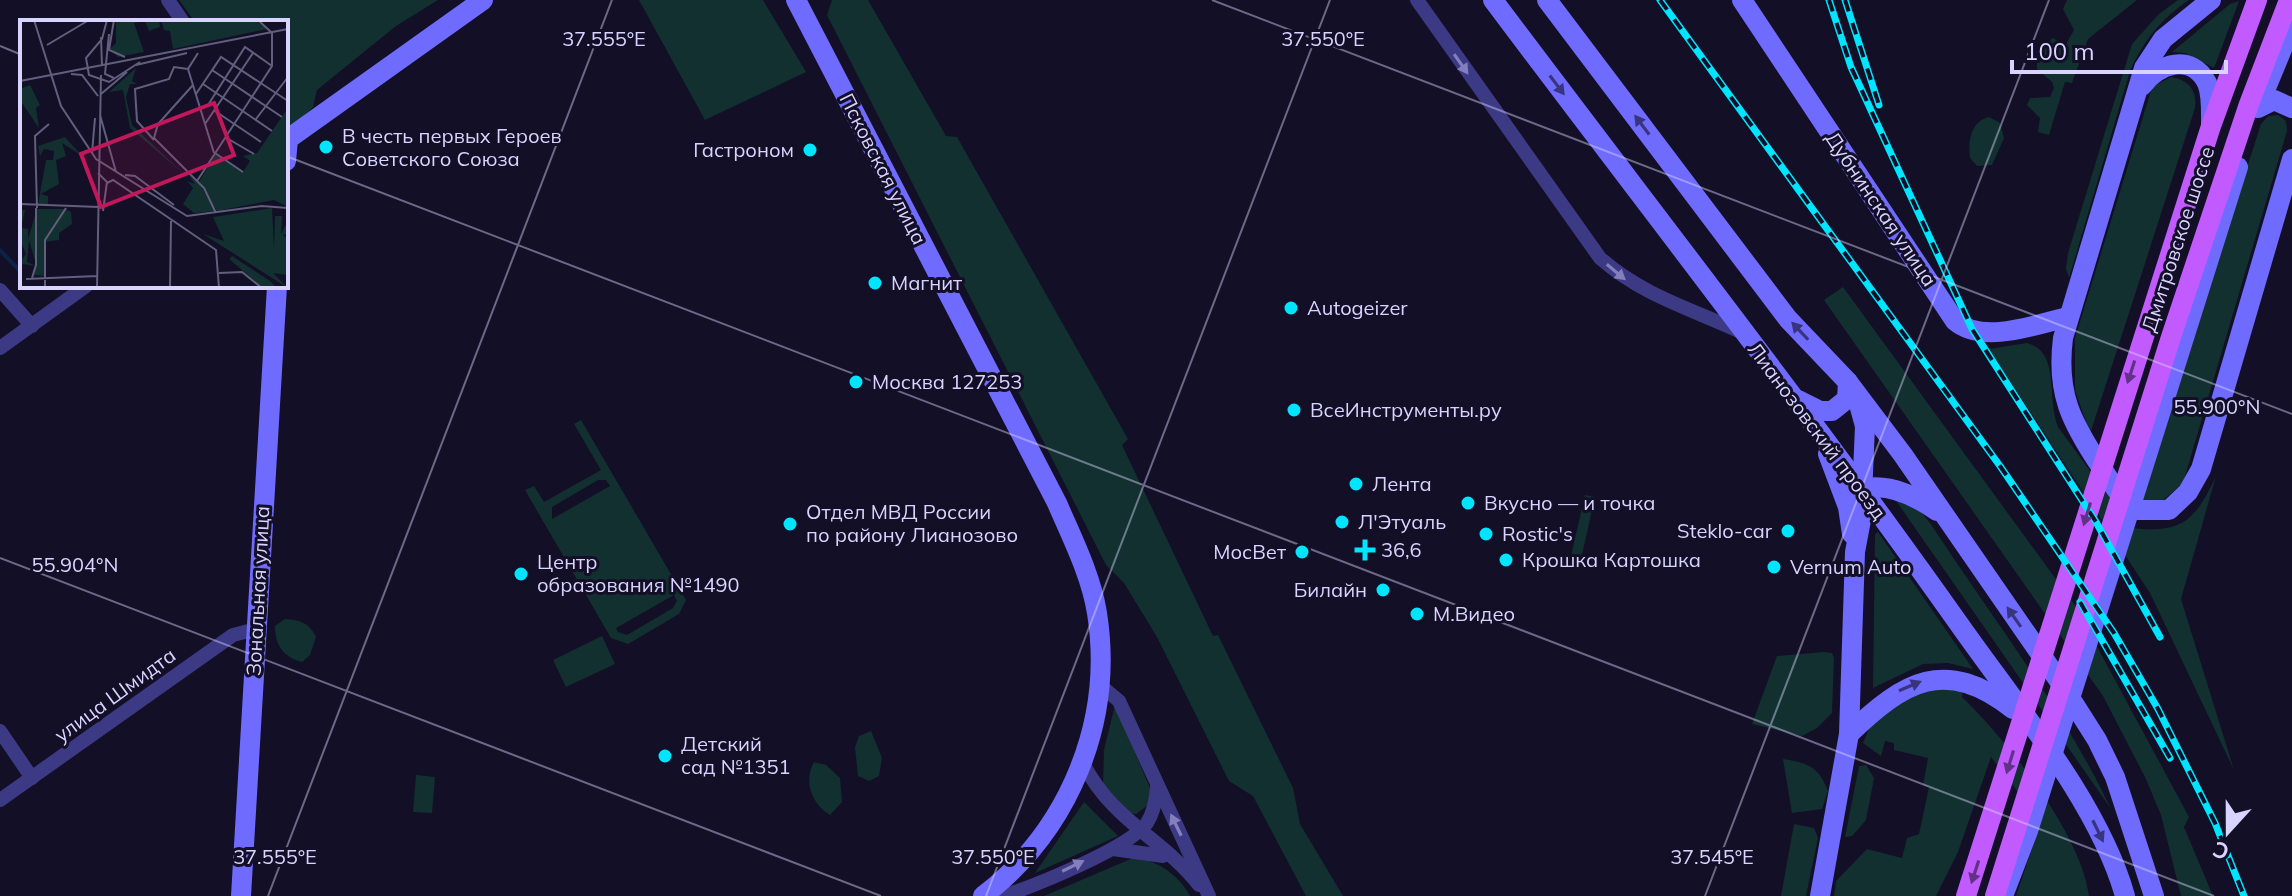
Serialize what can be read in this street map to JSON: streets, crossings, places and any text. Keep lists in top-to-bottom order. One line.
{"streets":{"main road":["Дмитровское шоссе"],"street":["Псковская улица","Дубнинская улица","Лианозовский проезд","Зональная улица","улица Шмидта"]},"crossings":[["Дубнинская улица","Дмитровское шоссе"],["Зональная улица","улица Шмидта"]],"places":{"other":["В честь первых Героев Советского Союза","Гастроном","Магнит","Autogeizer","Москва 127253","ВсеИнструменты.ру","Лента","Вкусно — и точка","Л'Этуаль","Отдел МВД России по району Лианозово","Steklo-car","Rostic's","МосВет","Крошка Картошка","Vernum Аuto","Центр образования №1490","Билайн","М.Видео","Детский сад №1351"],"health":["36,6"]},"scale_bar":"100 m","north":"bottom","coordinates":["37.555°E","37.550°E","55.900°N","55.904°N","37.545°E"]}
